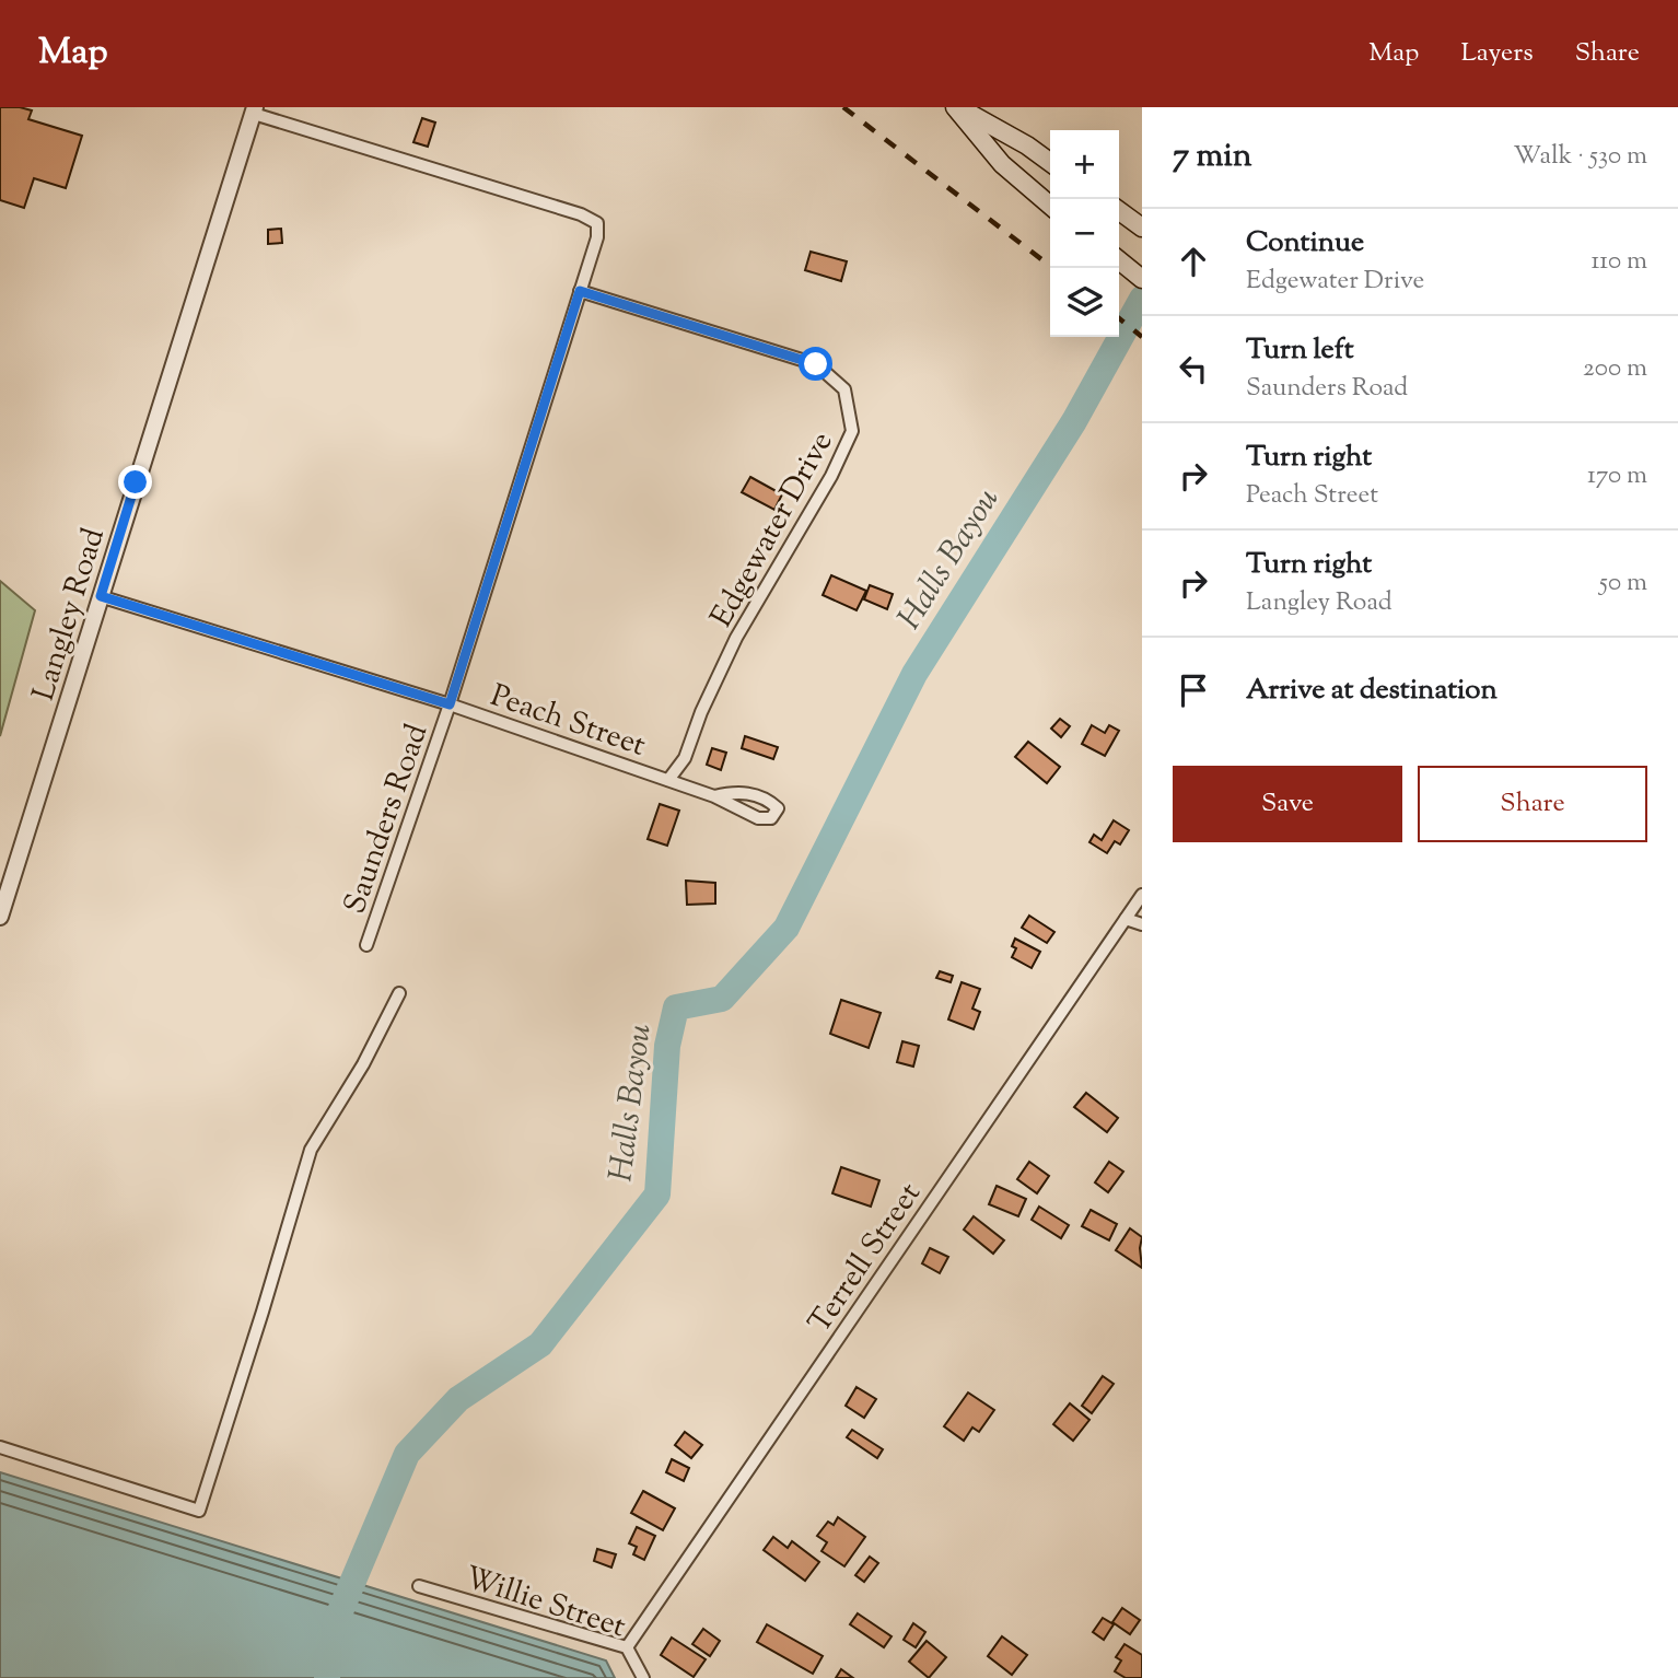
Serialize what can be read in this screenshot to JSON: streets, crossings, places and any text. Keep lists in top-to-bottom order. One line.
{"streets":{"street":["Edgewater Drive","Langley Road","Peach Street","Saunders Road","Terrell Street","Willie Street"]},"crossings":[["Edgewater Drive","Peach Street"],["Edgewater Drive","Saunders Road"],["Langley Road","Peach Street"],["Langley Road","Saunders Road"],["Peach Street","Saunders Road"],["Terrell Street","Willie Street"]],"water":["Halls Bayou"],"page":{"header":"Map","nav":["Map","Layers","Share"],"heading":["7 min","Walk · 530 m"],"map_buttons":["+","−"],"list":[["Continue","Edgewater Drive","110 m"],["Turn left","Saunders Road","200 m"],["Turn right","Peach Street","170 m"],["Turn right","Langley Road","50 m"],"Arrive at destination"],"buttons":["Save","Share"]}}
